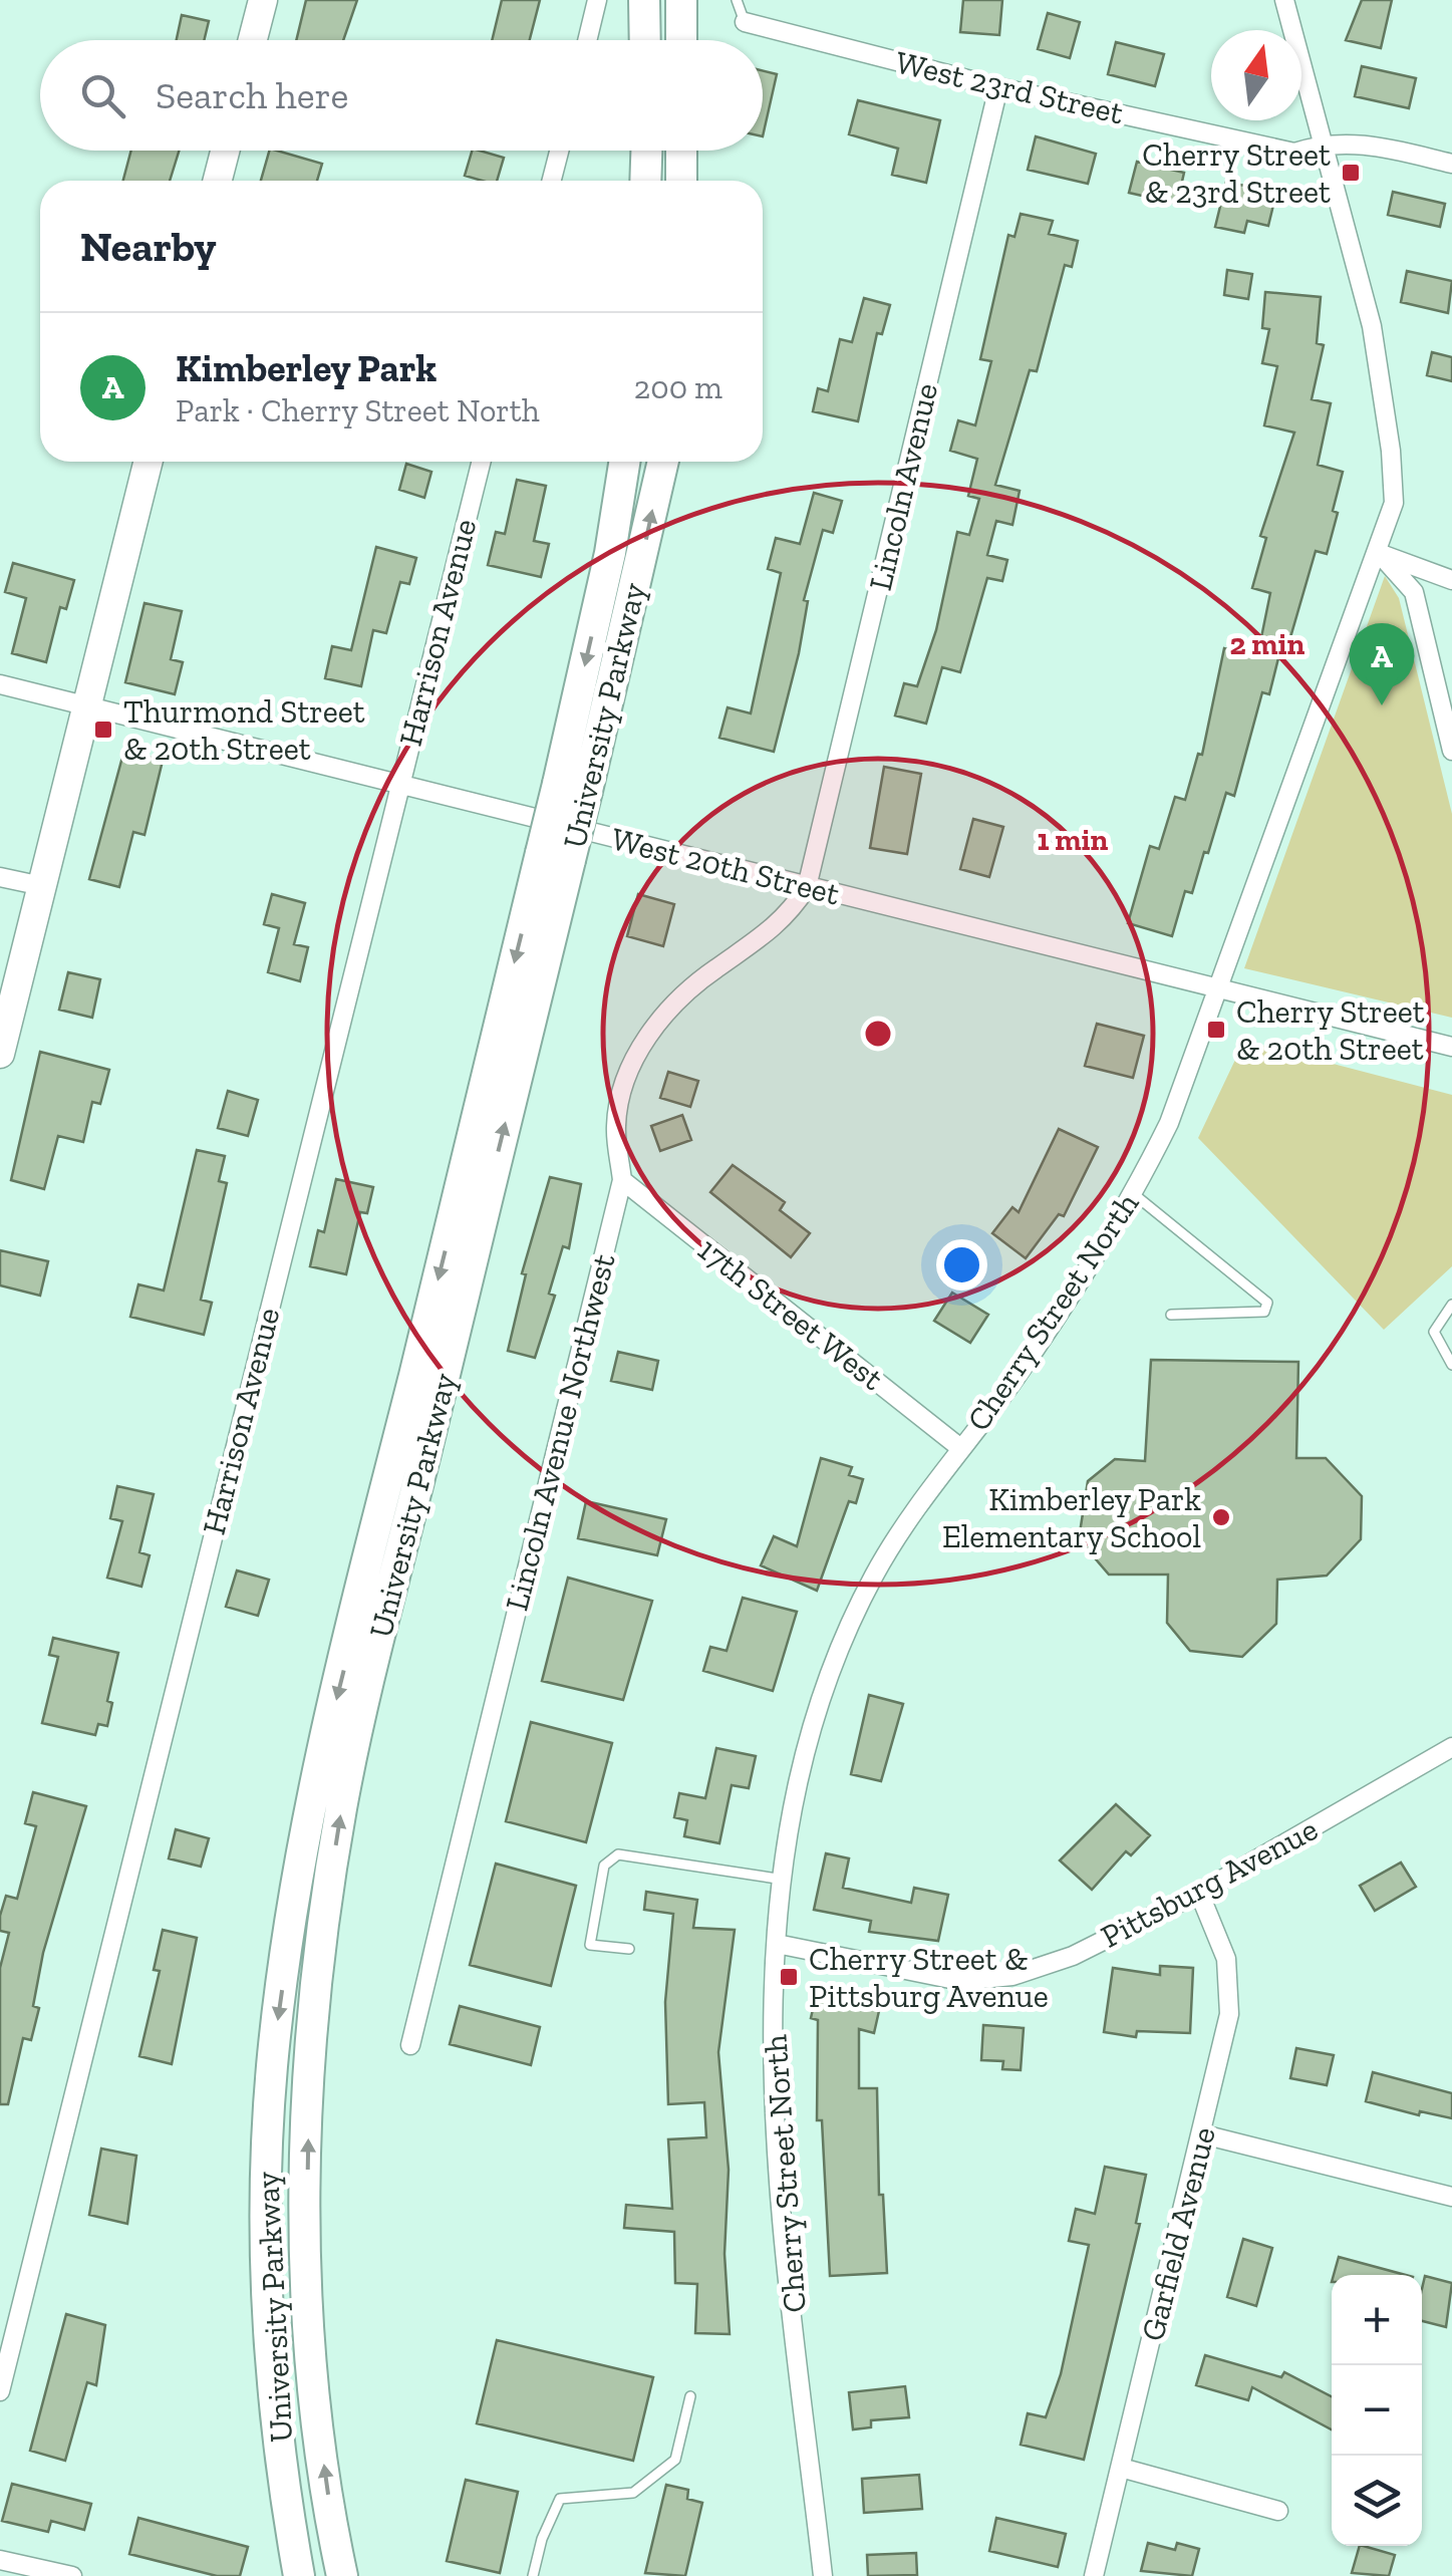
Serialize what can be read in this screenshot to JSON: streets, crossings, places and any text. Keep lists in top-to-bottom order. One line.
{"streets":{"main road":["University Parkway"],"street":["West 23rd Street","Lincoln Avenue","Harrison Avenue","West 20th Street","Cherry Street North","17th Street West","Lincoln Avenue Northwest","Pittsburg Avenue","Garfield Avenue"]},"crossings":[["West 23rd Street","Lincoln Avenue"],["West 23rd Street","Cherry Street North"],["Lincoln Avenue","West 20th Street"],["Lincoln Avenue","Lincoln Avenue Northwest"],["Harrison Avenue","West 20th Street"],["West 20th Street","Cherry Street North"],["West 20th Street","Lincoln Avenue Northwest"],["Cherry Street North","17th Street West"],["Cherry Street North","Pittsburg Avenue"],["17th Street West","Lincoln Avenue Northwest"],["Pittsburg Avenue","Garfield Avenue"]],"places":{"transit":["Cherry Street & 23rd Street","Thurmond Street & 20th Street","Cherry Street & 20th Street","Cherry Street & Pittsburg Avenue"],"other":["Kimberley Park Elementary School"]},"north":"top","page":{"search":"Search here","heading":"Nearby","list":[{"mark":"A","name":"Kimberley Park","note":"Park · Cherry Street North","value":"200 m"}],"pins":"A","map_buttons":["+","−"]},"rings":["2 min","1 min"]}
